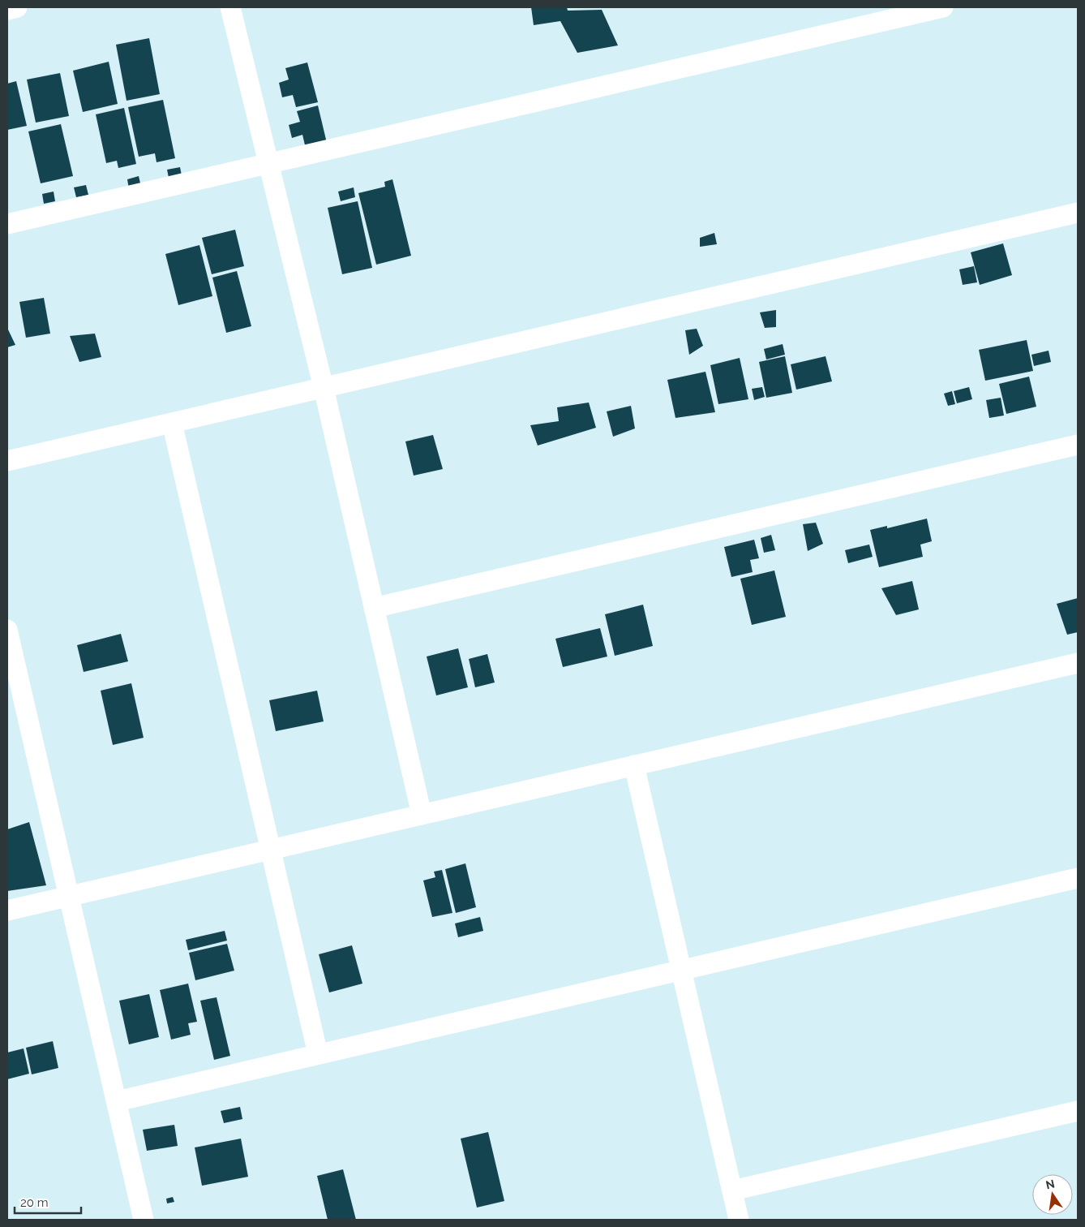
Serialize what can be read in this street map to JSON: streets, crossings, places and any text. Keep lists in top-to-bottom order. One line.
{"scale_bar":"20 m","north":"top"}
